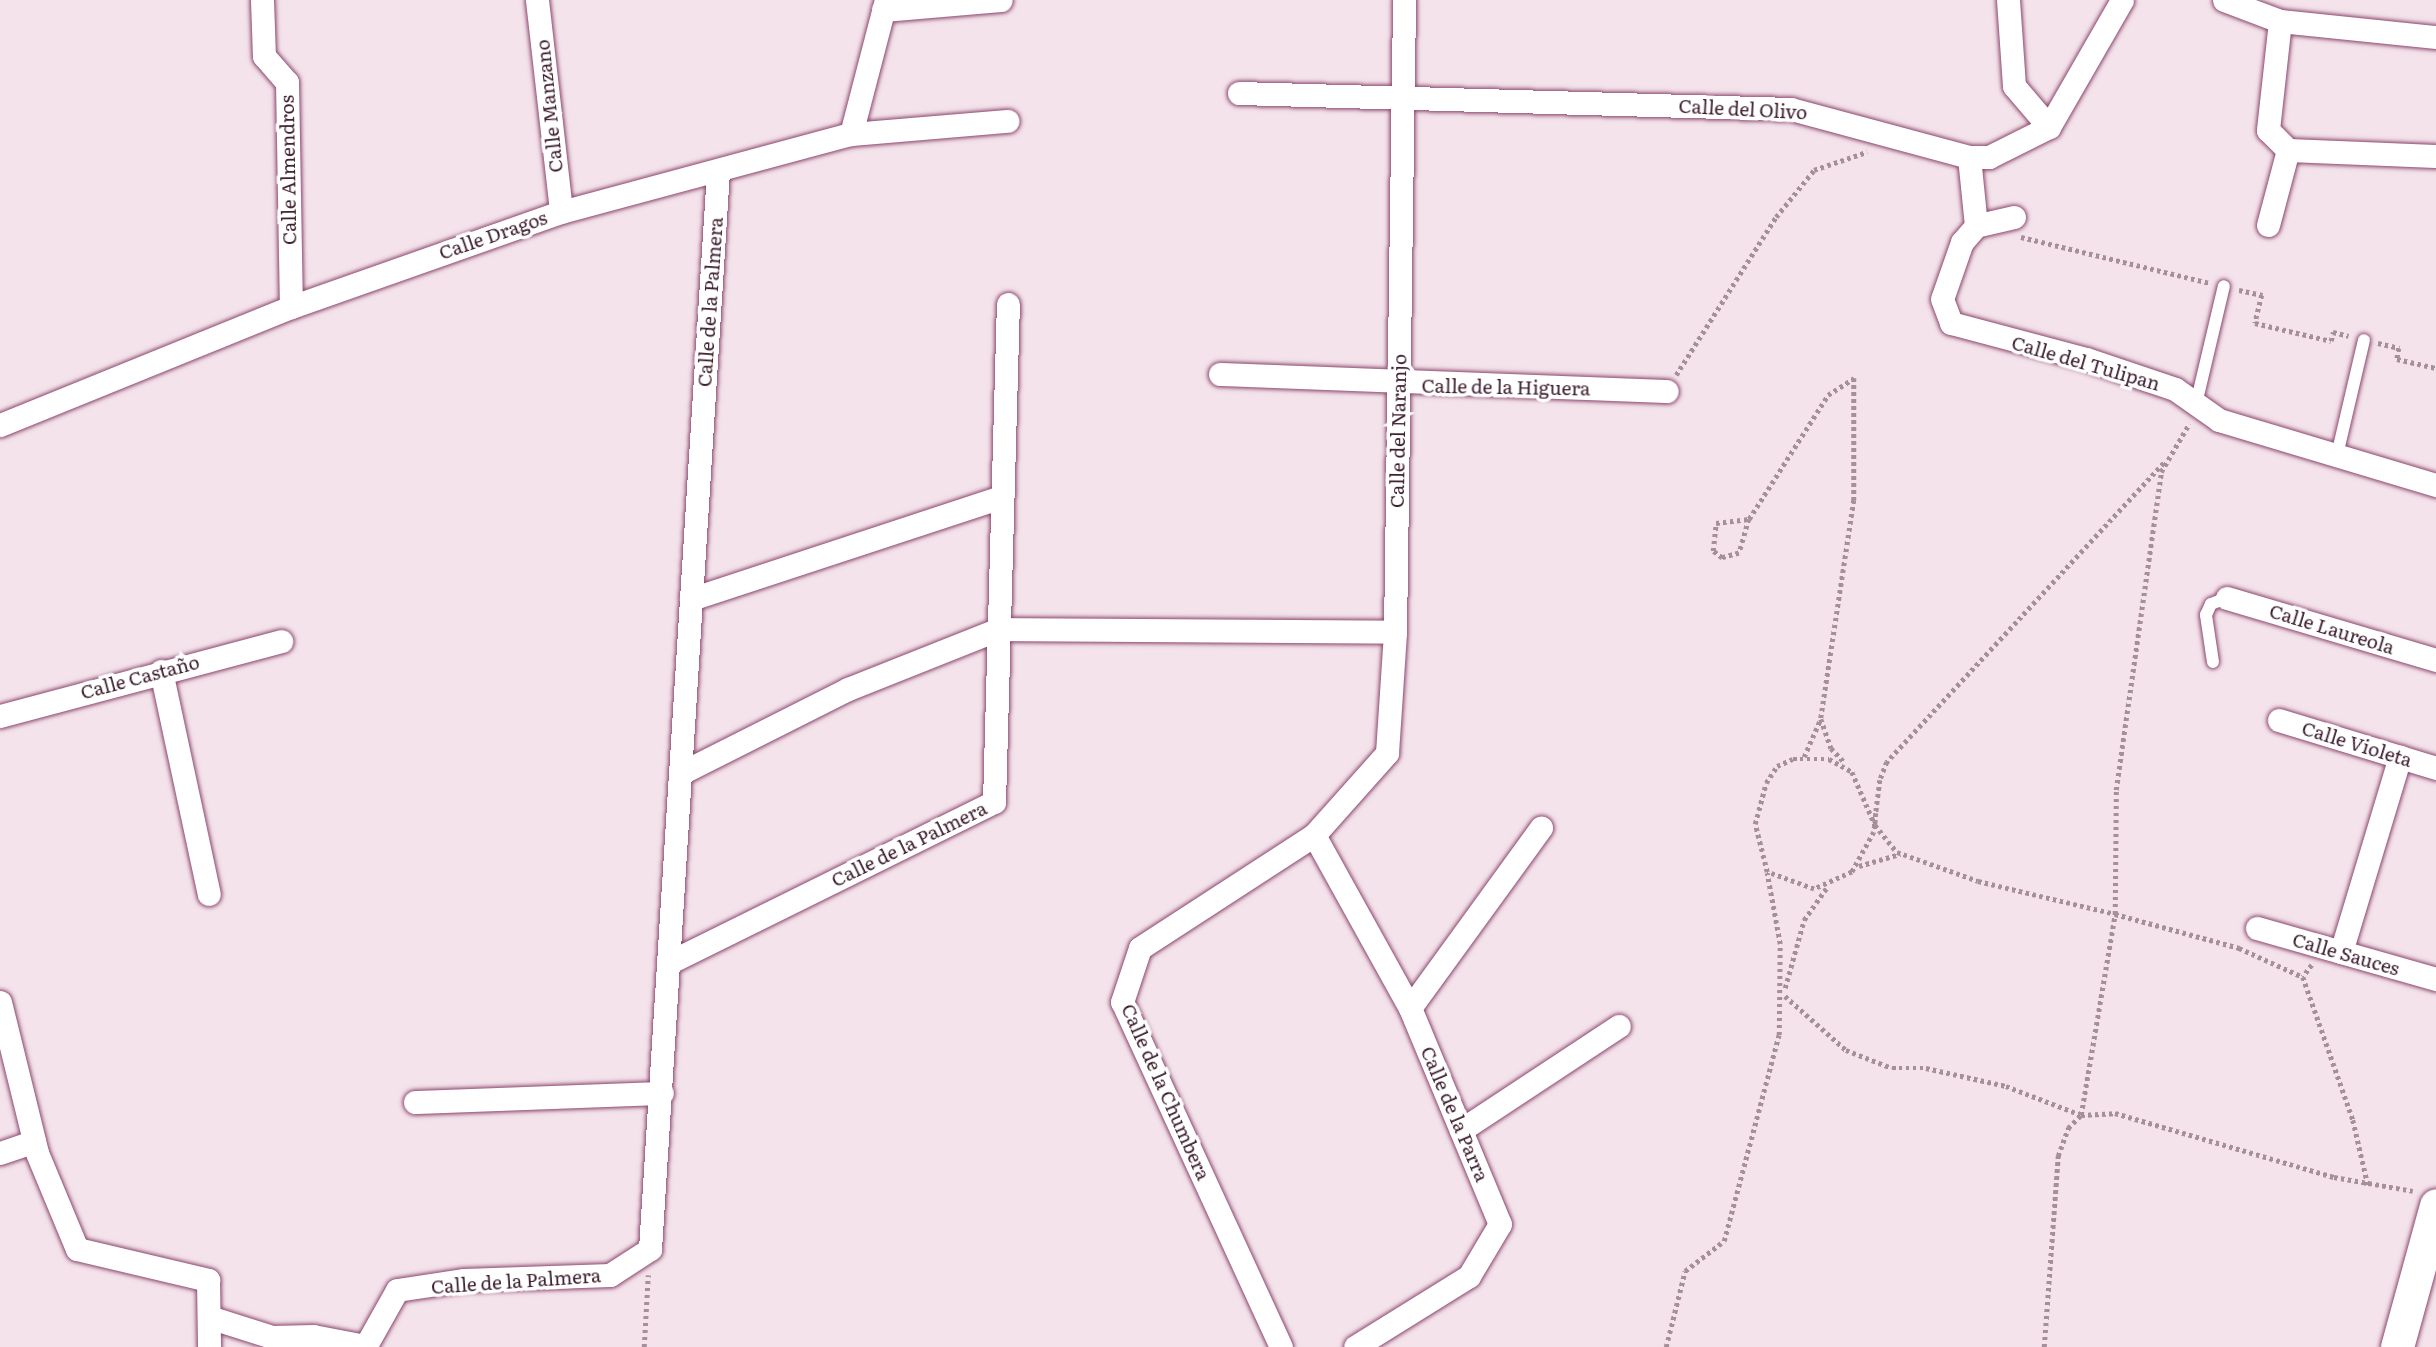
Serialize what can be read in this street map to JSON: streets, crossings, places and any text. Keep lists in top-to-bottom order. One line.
{"streets":{"street":["Calle Manzano","Calle del Olivo","Calle Almendros","Calle Dragos","Calle de la Palmera","Calle del Tulipan","Calle de la Higuera","Calle del Naranjo","Calle Laureola","Calle Castaño","Calle Violeta","Calle Sauces","Calle de la Chumbera","Calle de la Parra"]},"crossings":[["Calle Manzano","Calle Dragos"],["Calle del Olivo","Calle del Naranjo"],["Calle Almendros","Calle Dragos"],["Calle Dragos","Calle de la Palmera"],["Calle de la Higuera","Calle del Naranjo"],["Calle del Naranjo","Calle de la Chumbera"],["Calle del Naranjo","Calle de la Parra"],["Calle de la Chumbera","Calle de la Parra"]]}
